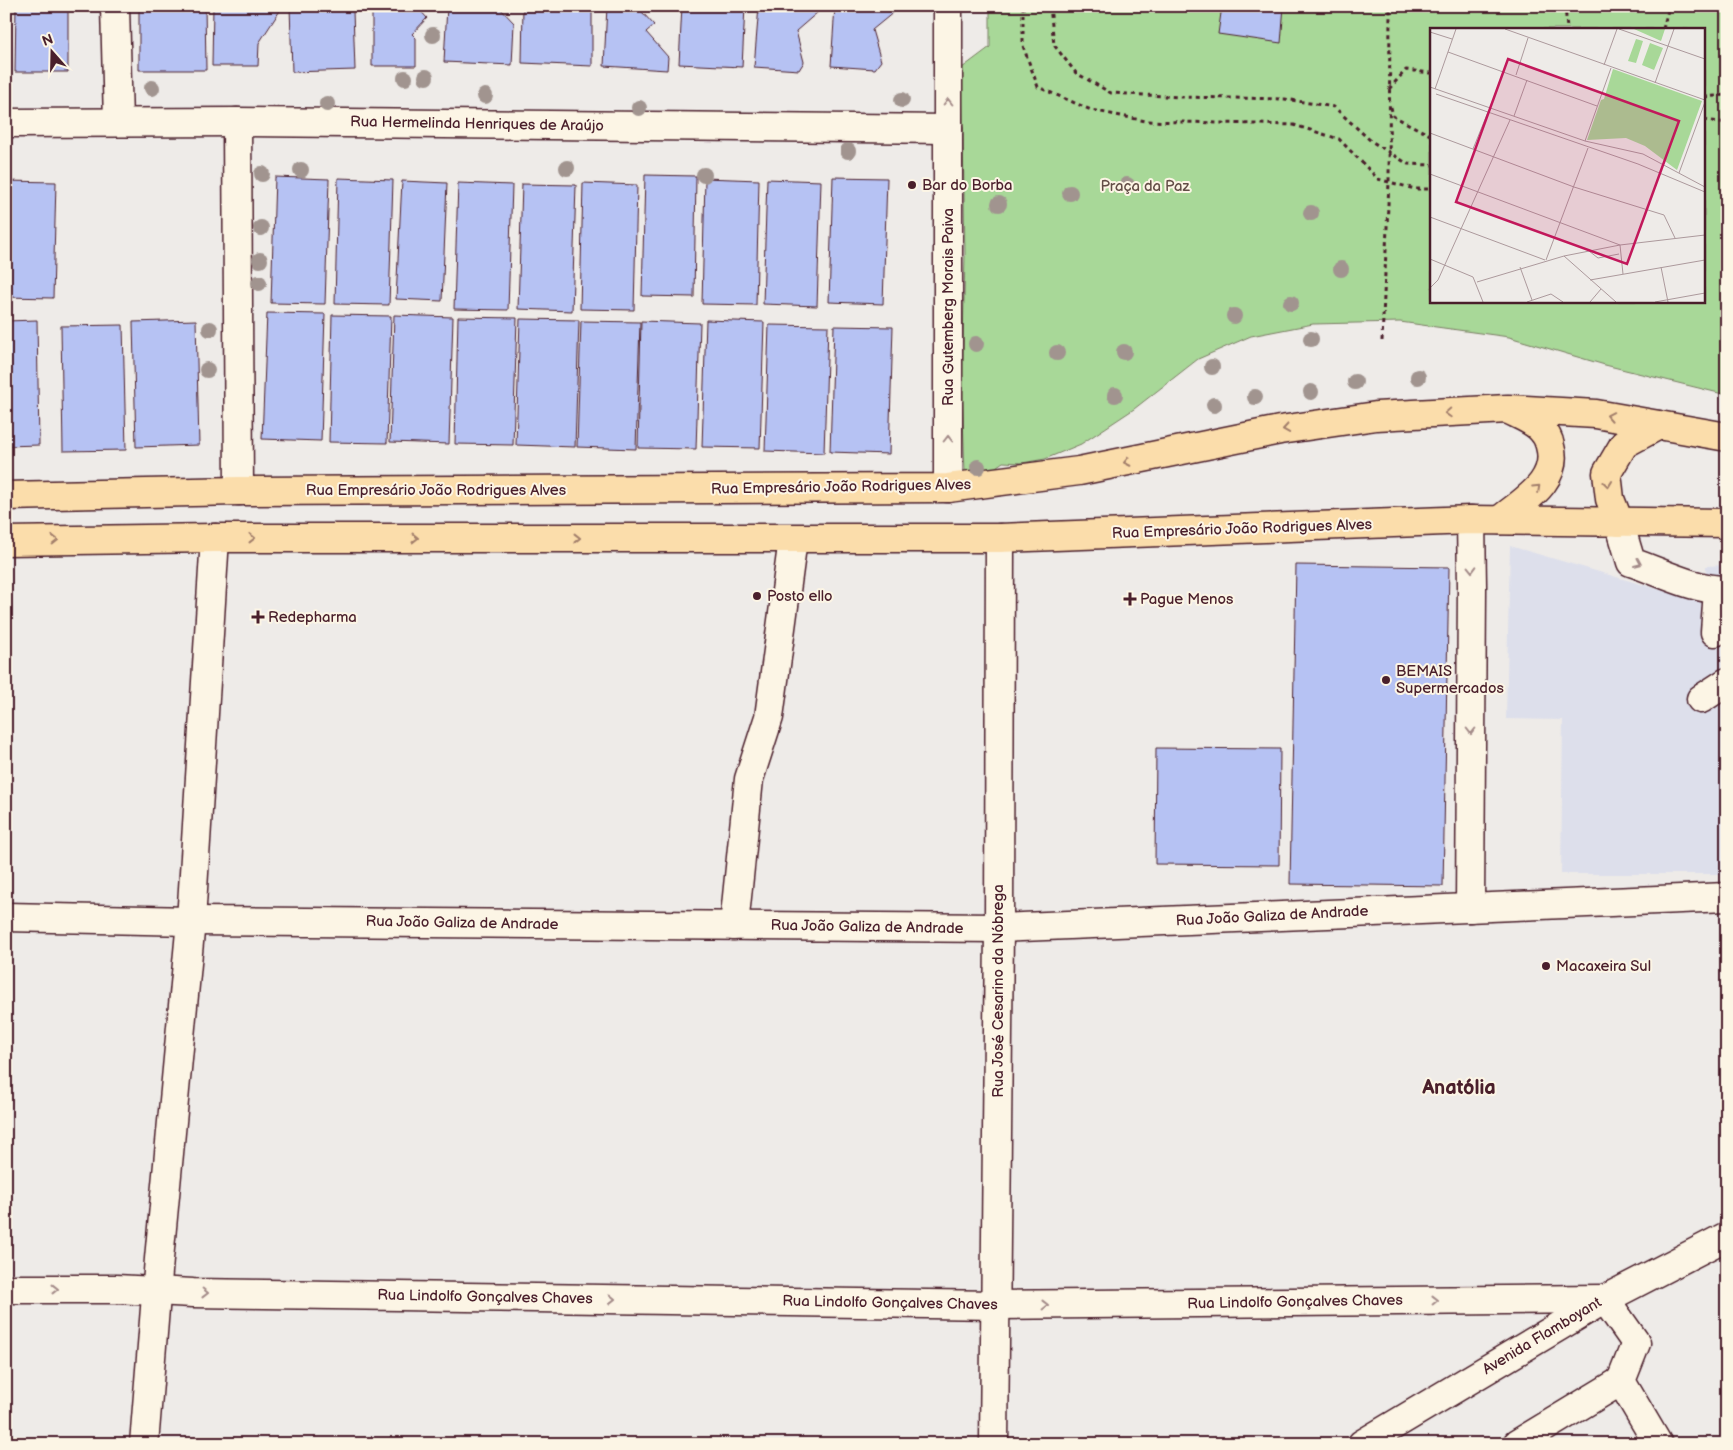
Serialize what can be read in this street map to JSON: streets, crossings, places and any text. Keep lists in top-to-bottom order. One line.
{"streets":{"main road":["Rua Empresário João Rodrigues Alves"],"street":["Rua Hermelinda Henriques de Araújo","Rua Gutemberg Morais Paiva","Rua João Galiza de Andrade","Rua José Cesarino da Nóbrega","Rua Lindolfo Gonçalves Chaves","Avenida Flamboyant"]},"crossings":[["Rua Hermelinda Henriques de Araújo","Rua Gutemberg Morais Paiva"],["Rua Gutemberg Morais Paiva","Rua Empresário João Rodrigues Alves"],["Rua Empresário João Rodrigues Alves","Rua José Cesarino da Nóbrega"],["Rua João Galiza de Andrade","Rua José Cesarino da Nóbrega"],["Rua José Cesarino da Nóbrega","Rua Lindolfo Gonçalves Chaves"],["Rua Lindolfo Gonçalves Chaves","Avenida Flamboyant"]],"one_way":["Rua Gutemberg Morais Paiva","Rua Lindolfo Gonçalves Chaves"],"districts":["Anatólia"],"parks":["Praça da Paz"],"places":{"other":["Bar do Borba","Posto ello","BEMAIS Supermercados","Macaxeira Sul"],"health":["Pague Menos","Redepharma"]},"north":"top"}
